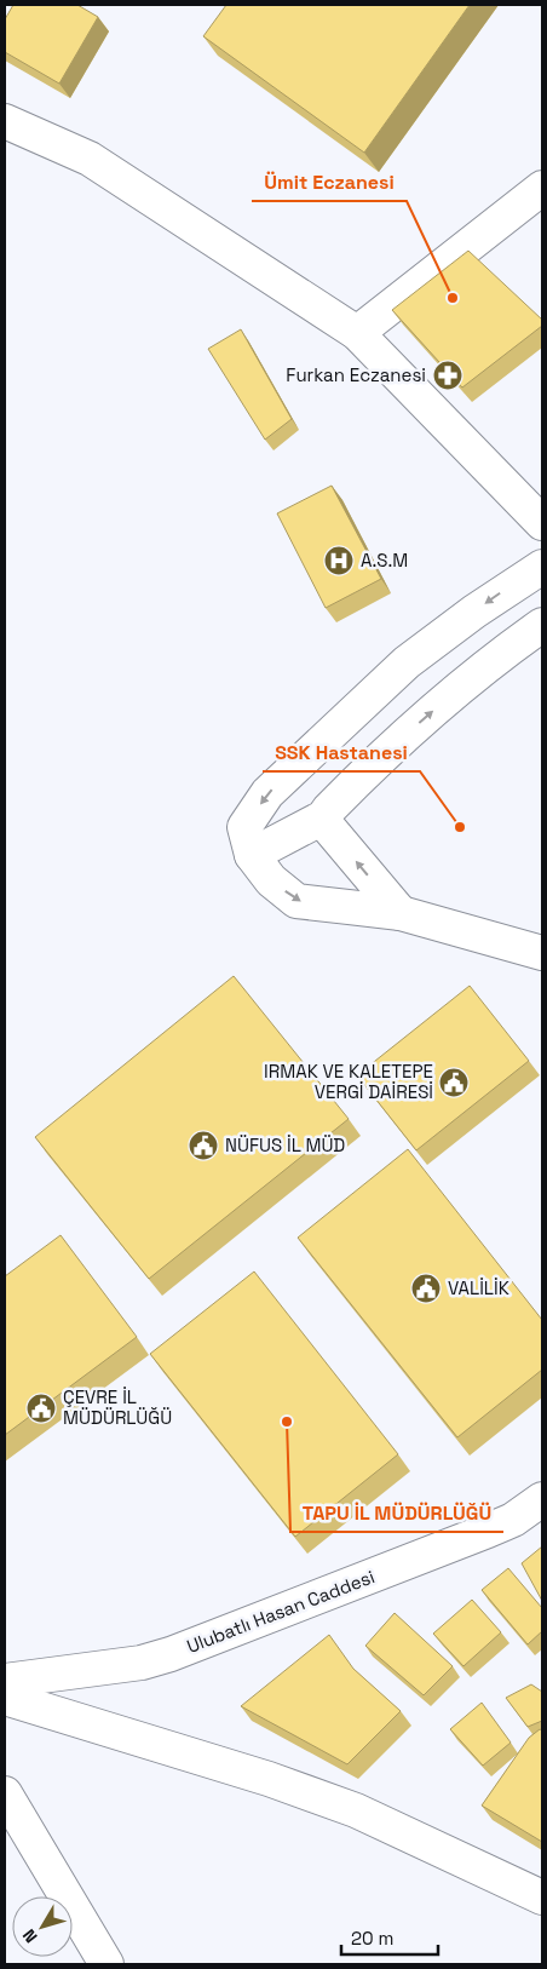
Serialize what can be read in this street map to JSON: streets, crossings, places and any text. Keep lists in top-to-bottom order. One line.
{"streets":{"street":["Ulubatlı Hasan Caddesi"]},"places":{"other":["Ümit Eczanesi","SSK Hastanesi","TAPU İL MÜDÜRLÜĞÜ"],"pharmacy":["Furkan Eczanesi"],"hospital":["A.S.M"],"public building":["IRMAK VE KALETEPE VERGİ DAİRESİ","NÜFUS İL MÜD","VALİLİK","ÇEVRE İL MÜDÜRLÜĞÜ"]},"scale_bar":"20 m","north":"bottom left"}
